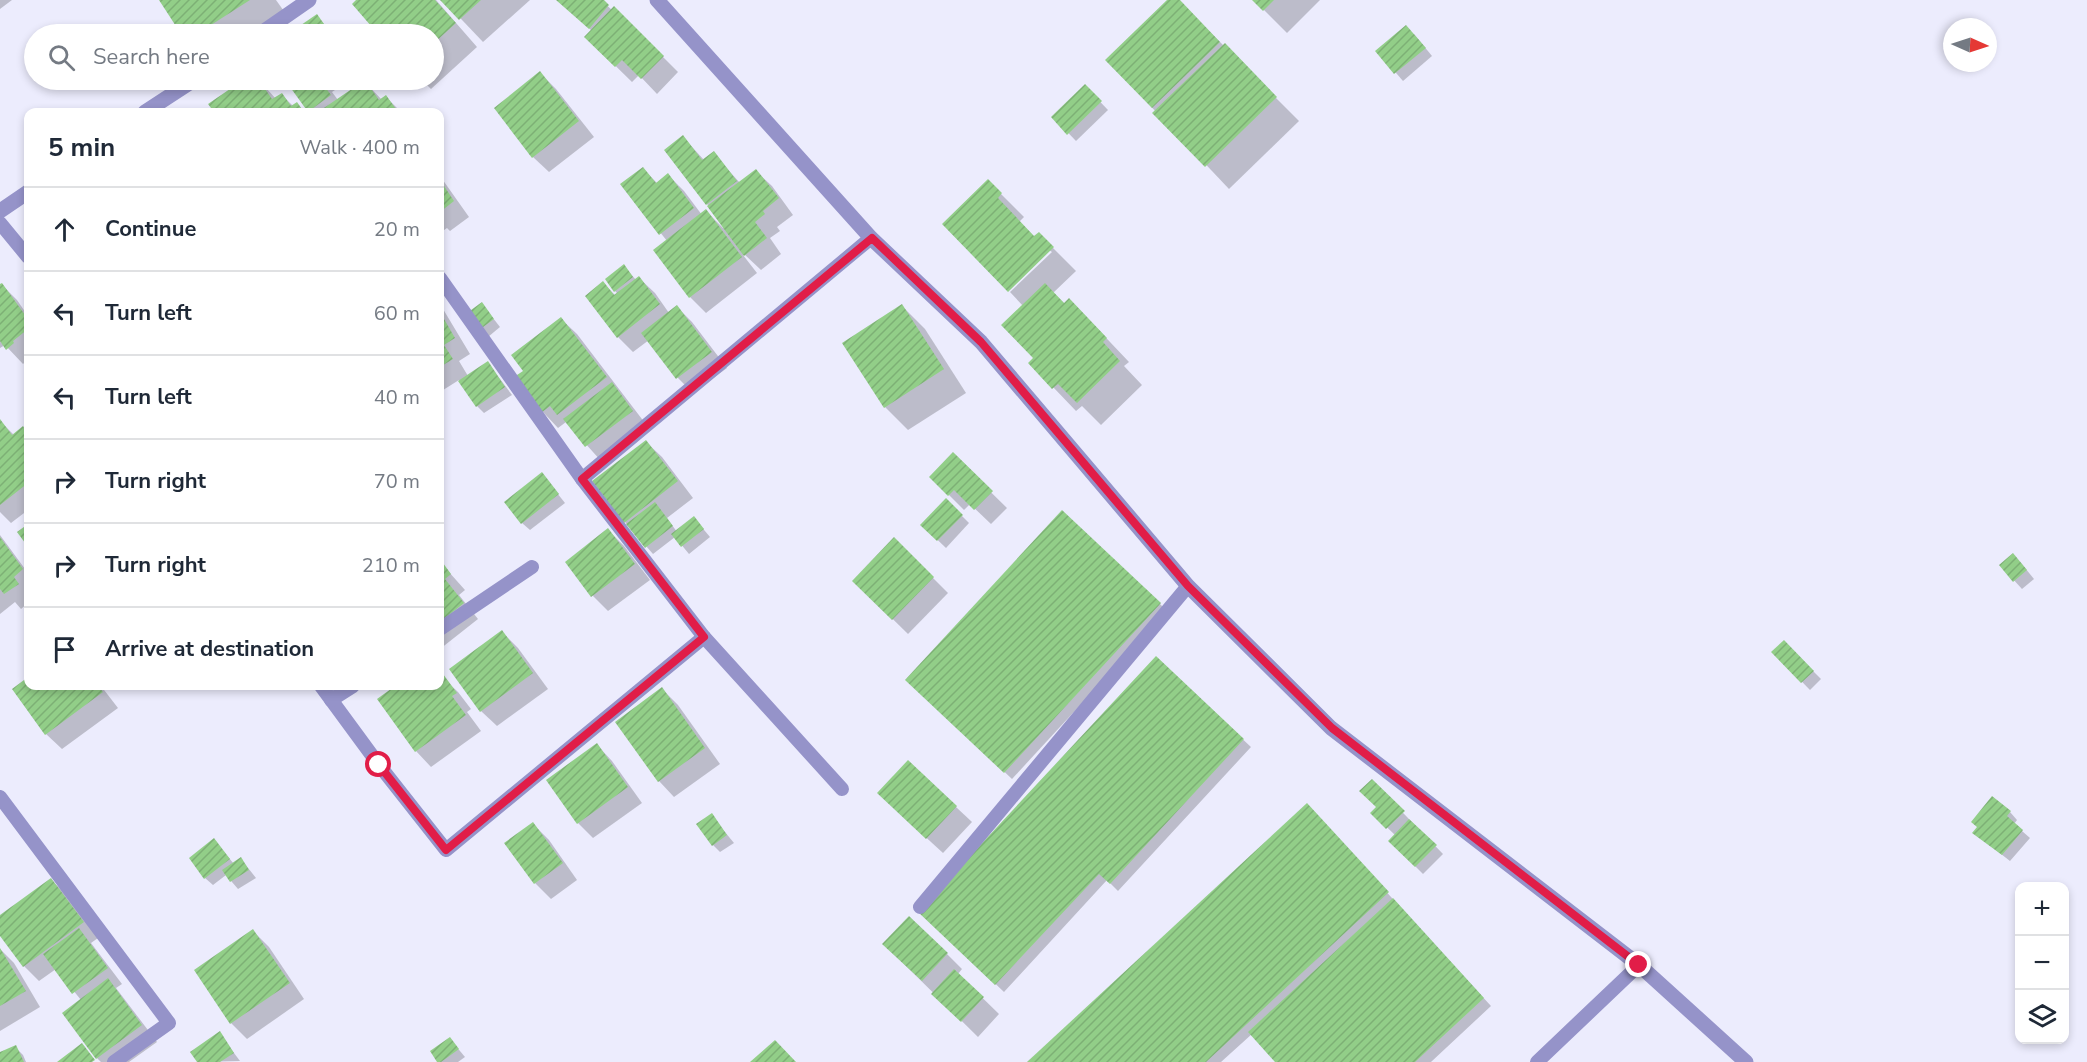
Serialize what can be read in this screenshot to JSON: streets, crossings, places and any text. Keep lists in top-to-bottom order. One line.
{"north":"right","page":{"search":"Search here","heading":["5 min","Walk · 400 m"],"list":[["Continue","20 m"],["Turn left","60 m"],["Turn left","40 m"],["Turn right","70 m"],["Turn right","210 m"],"Arrive at destination"],"map_buttons":["+","−"]}}
